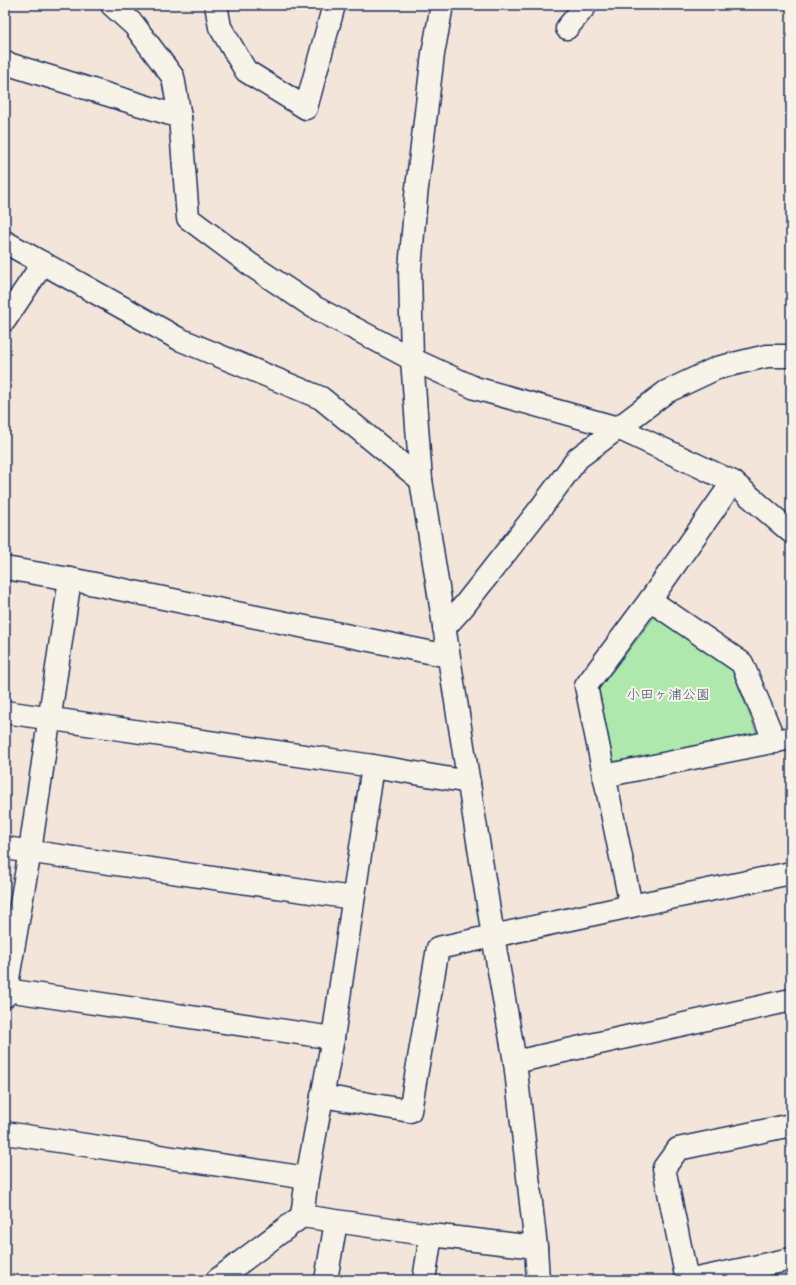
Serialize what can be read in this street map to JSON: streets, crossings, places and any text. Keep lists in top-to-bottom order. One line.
{"parks":["小田ヶ浦公園"]}
